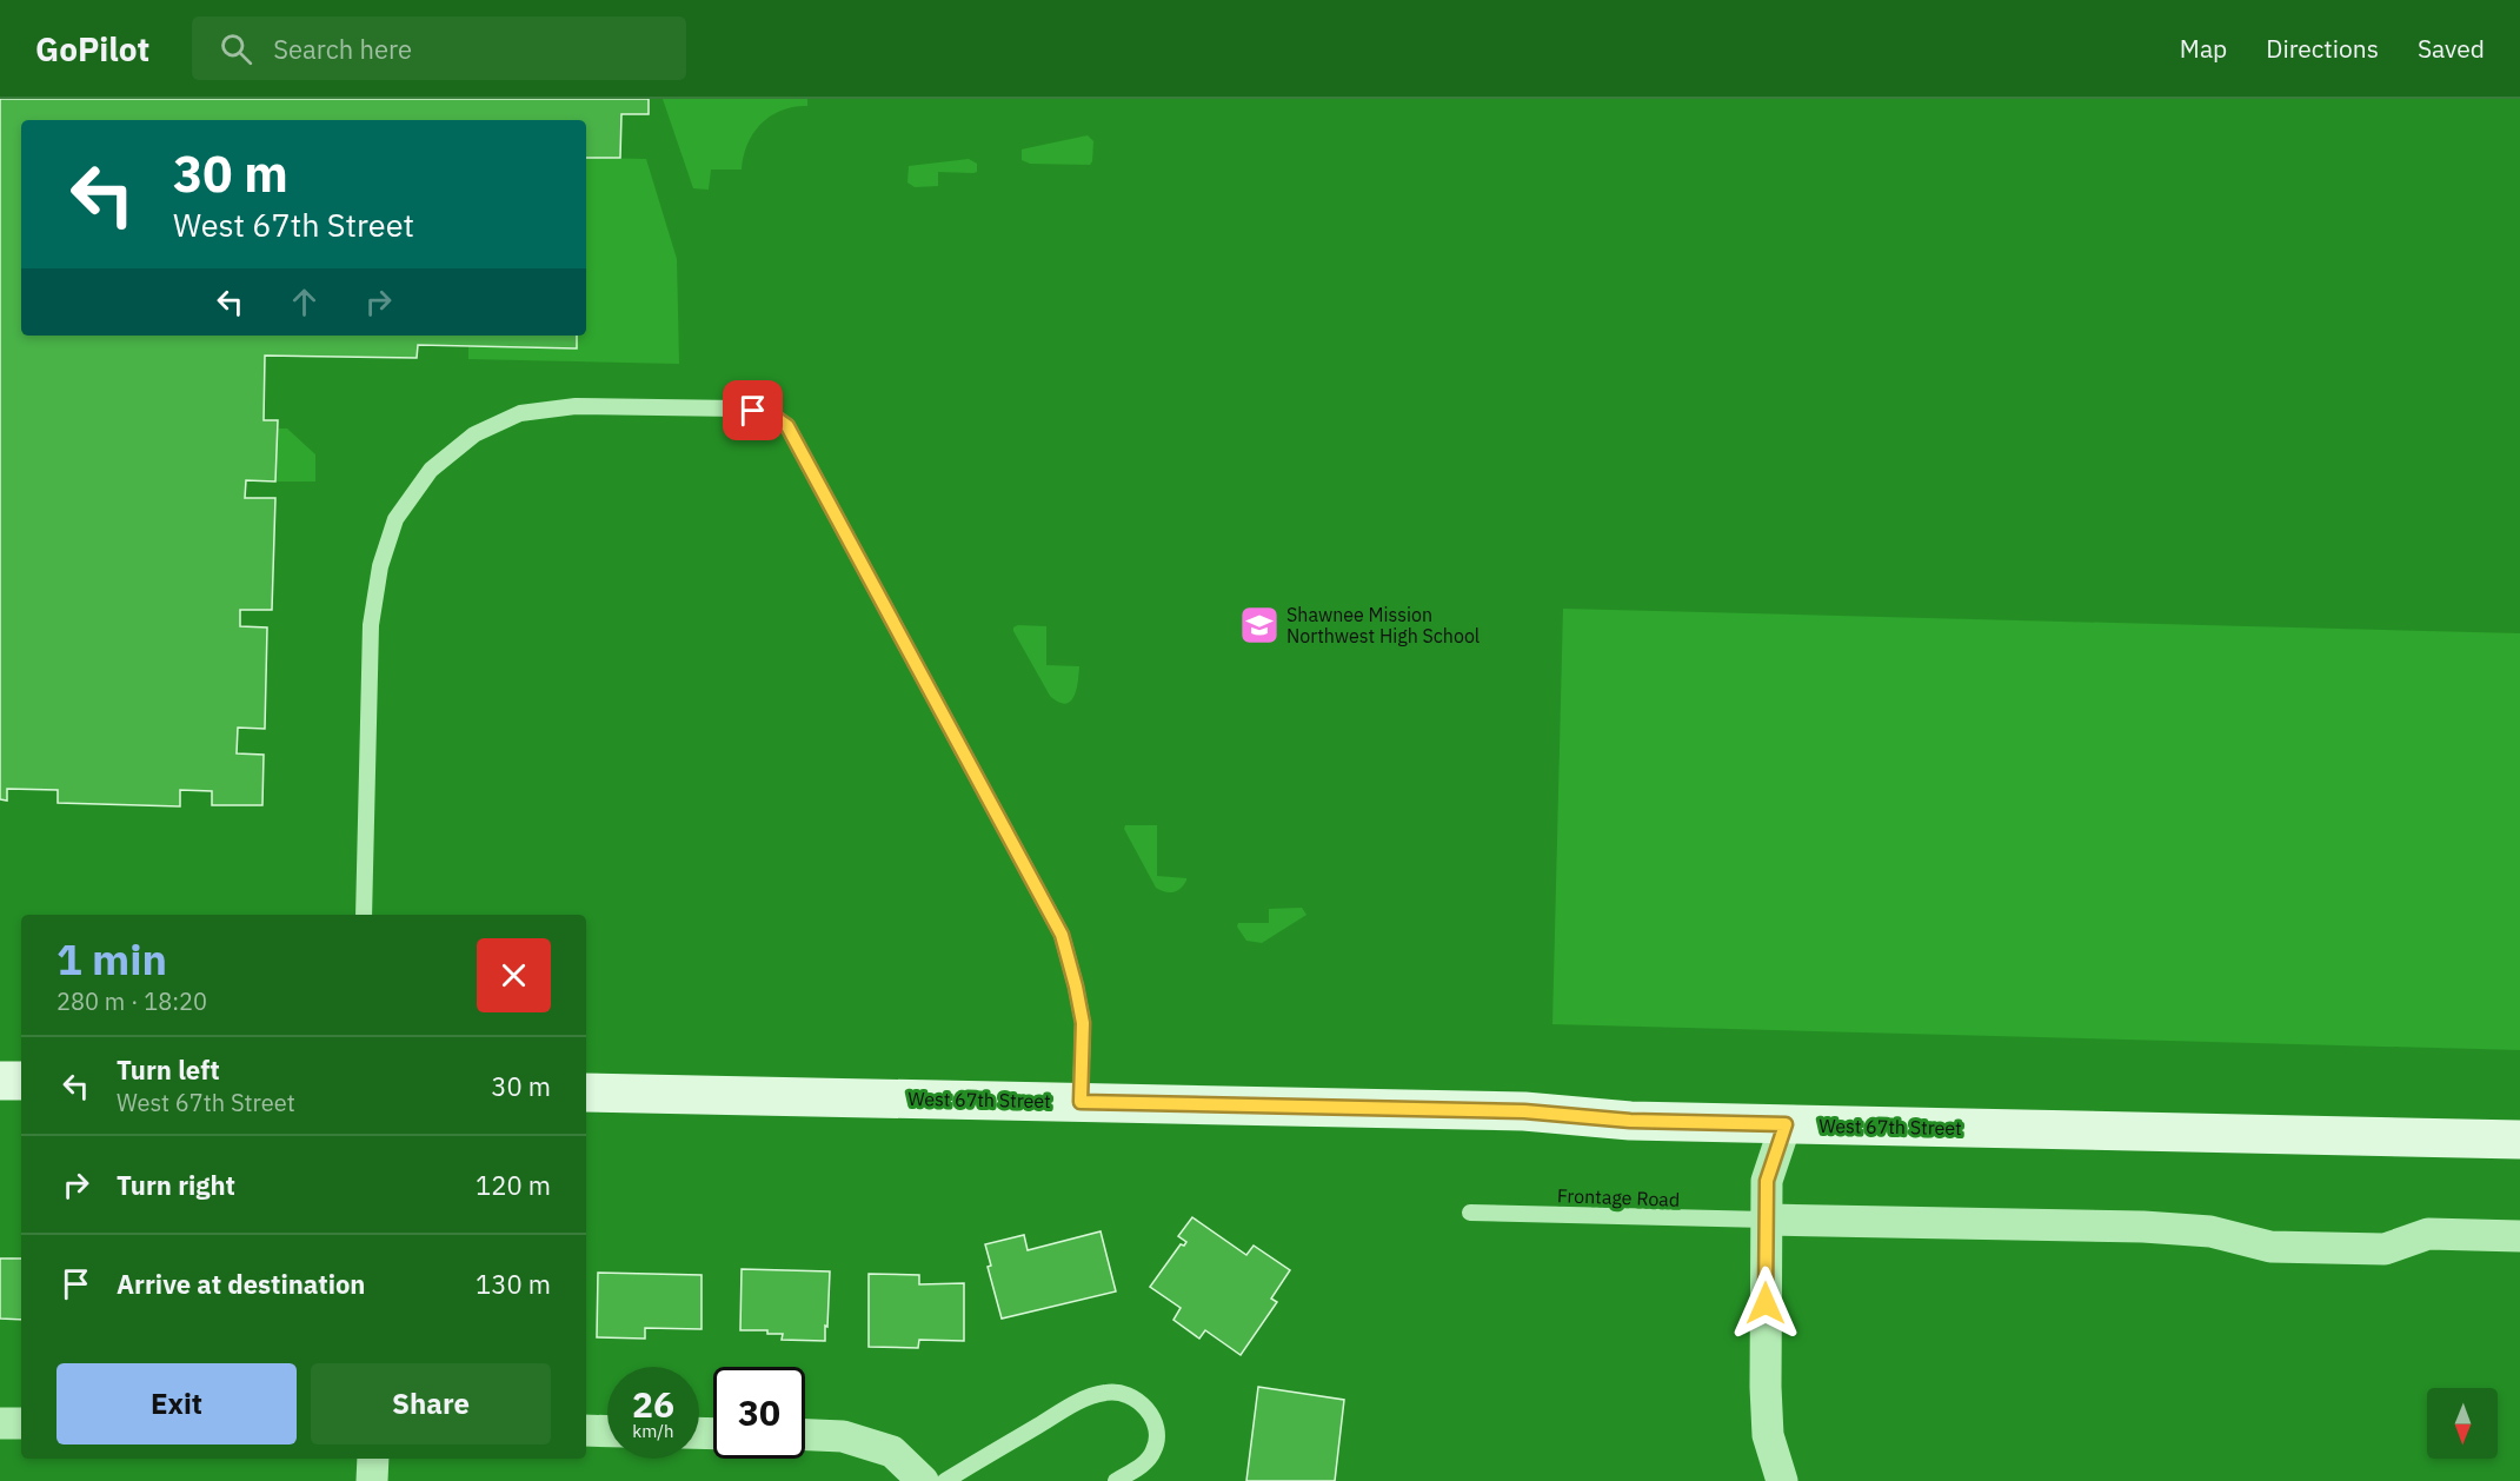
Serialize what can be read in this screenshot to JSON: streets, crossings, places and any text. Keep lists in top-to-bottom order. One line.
{"streets":{"street":["West 67th Street"],"lane":["Frontage Road"]},"places":{"school or university":["Shawnee Mission Northwest High School"]},"north":"bottom","page":{"header":"GoPilot","search":"Search here","nav":["Map","Directions","Saved"],"turn":["30 m","West 67th Street"],"heading":["1 min","280 m · 18:20"],"list":[{"name":"Turn left","note":"West 67th Street","value":"30 m"},{"name":"Turn right","value":"120 m"},{"name":"Arrive at destination","value":"130 m"}],"buttons":["Exit","Share"],"speed":"26 km/h","limit":"30"}}
